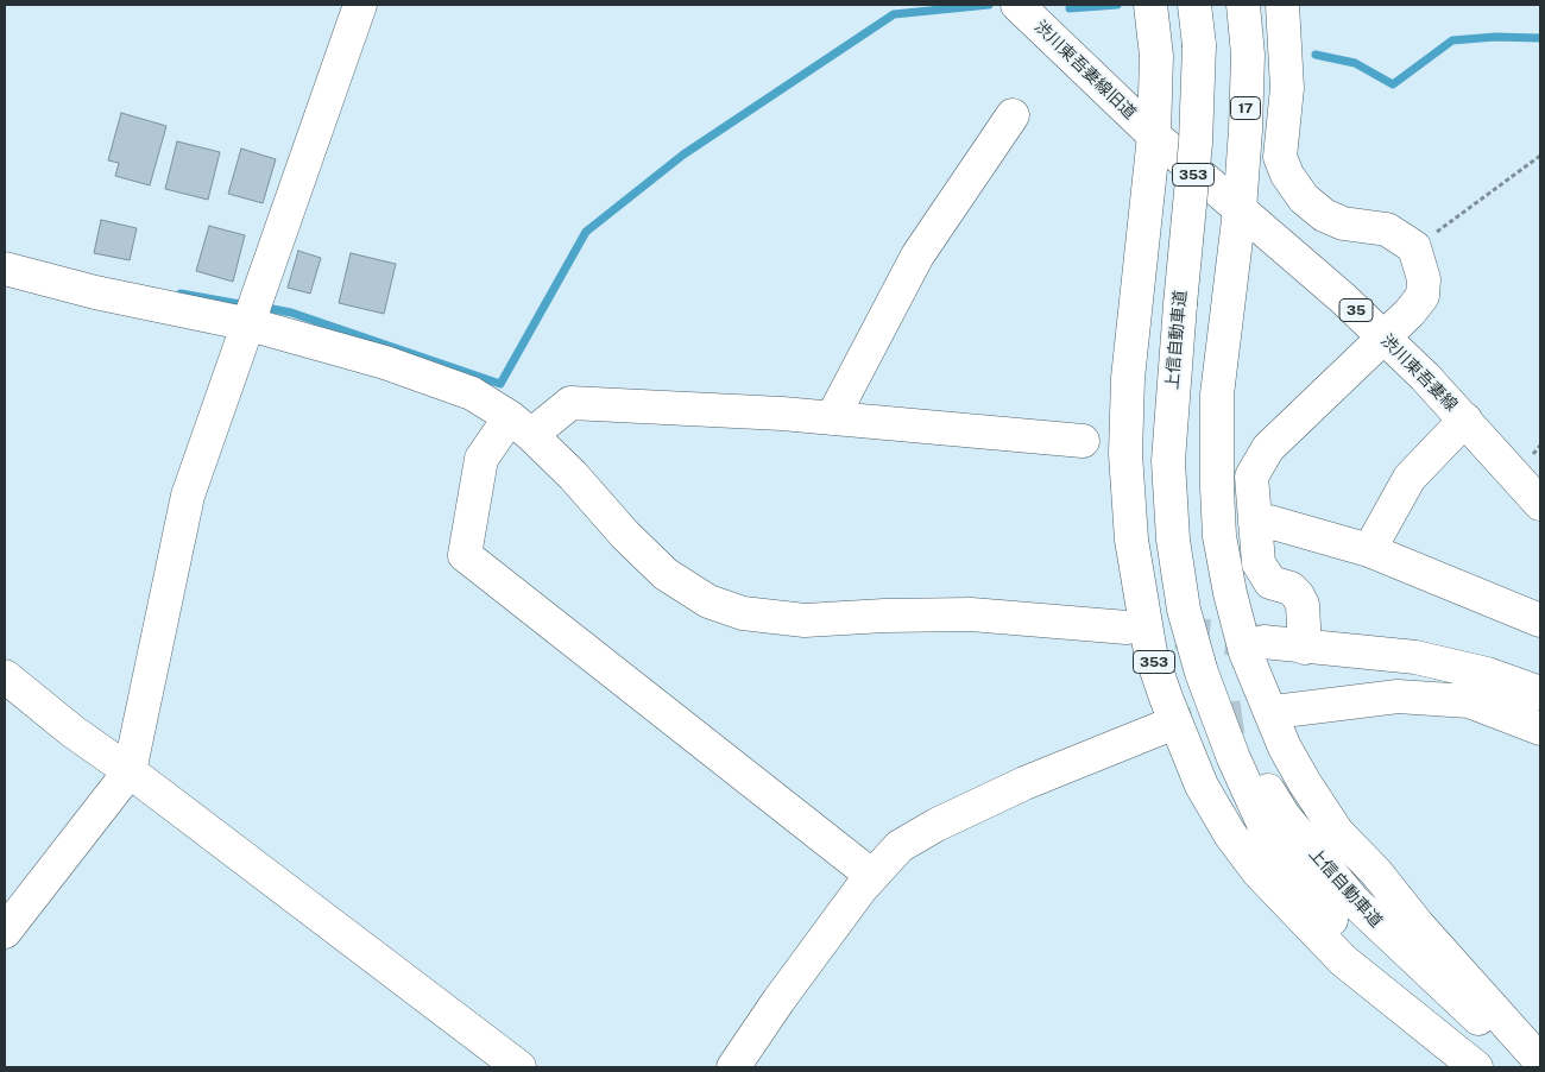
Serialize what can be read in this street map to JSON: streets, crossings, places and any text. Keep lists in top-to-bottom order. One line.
{"streets":{"main road":["渋川東吾妻線旧道","17","353","35","上信自動車道","渋川東吾妻線"]},"crossings":[["渋川東吾妻線旧道","353"],["渋川東吾妻線旧道","渋川東吾妻線"],["17","渋川東吾妻線"],["353","渋川東吾妻線"]]}
